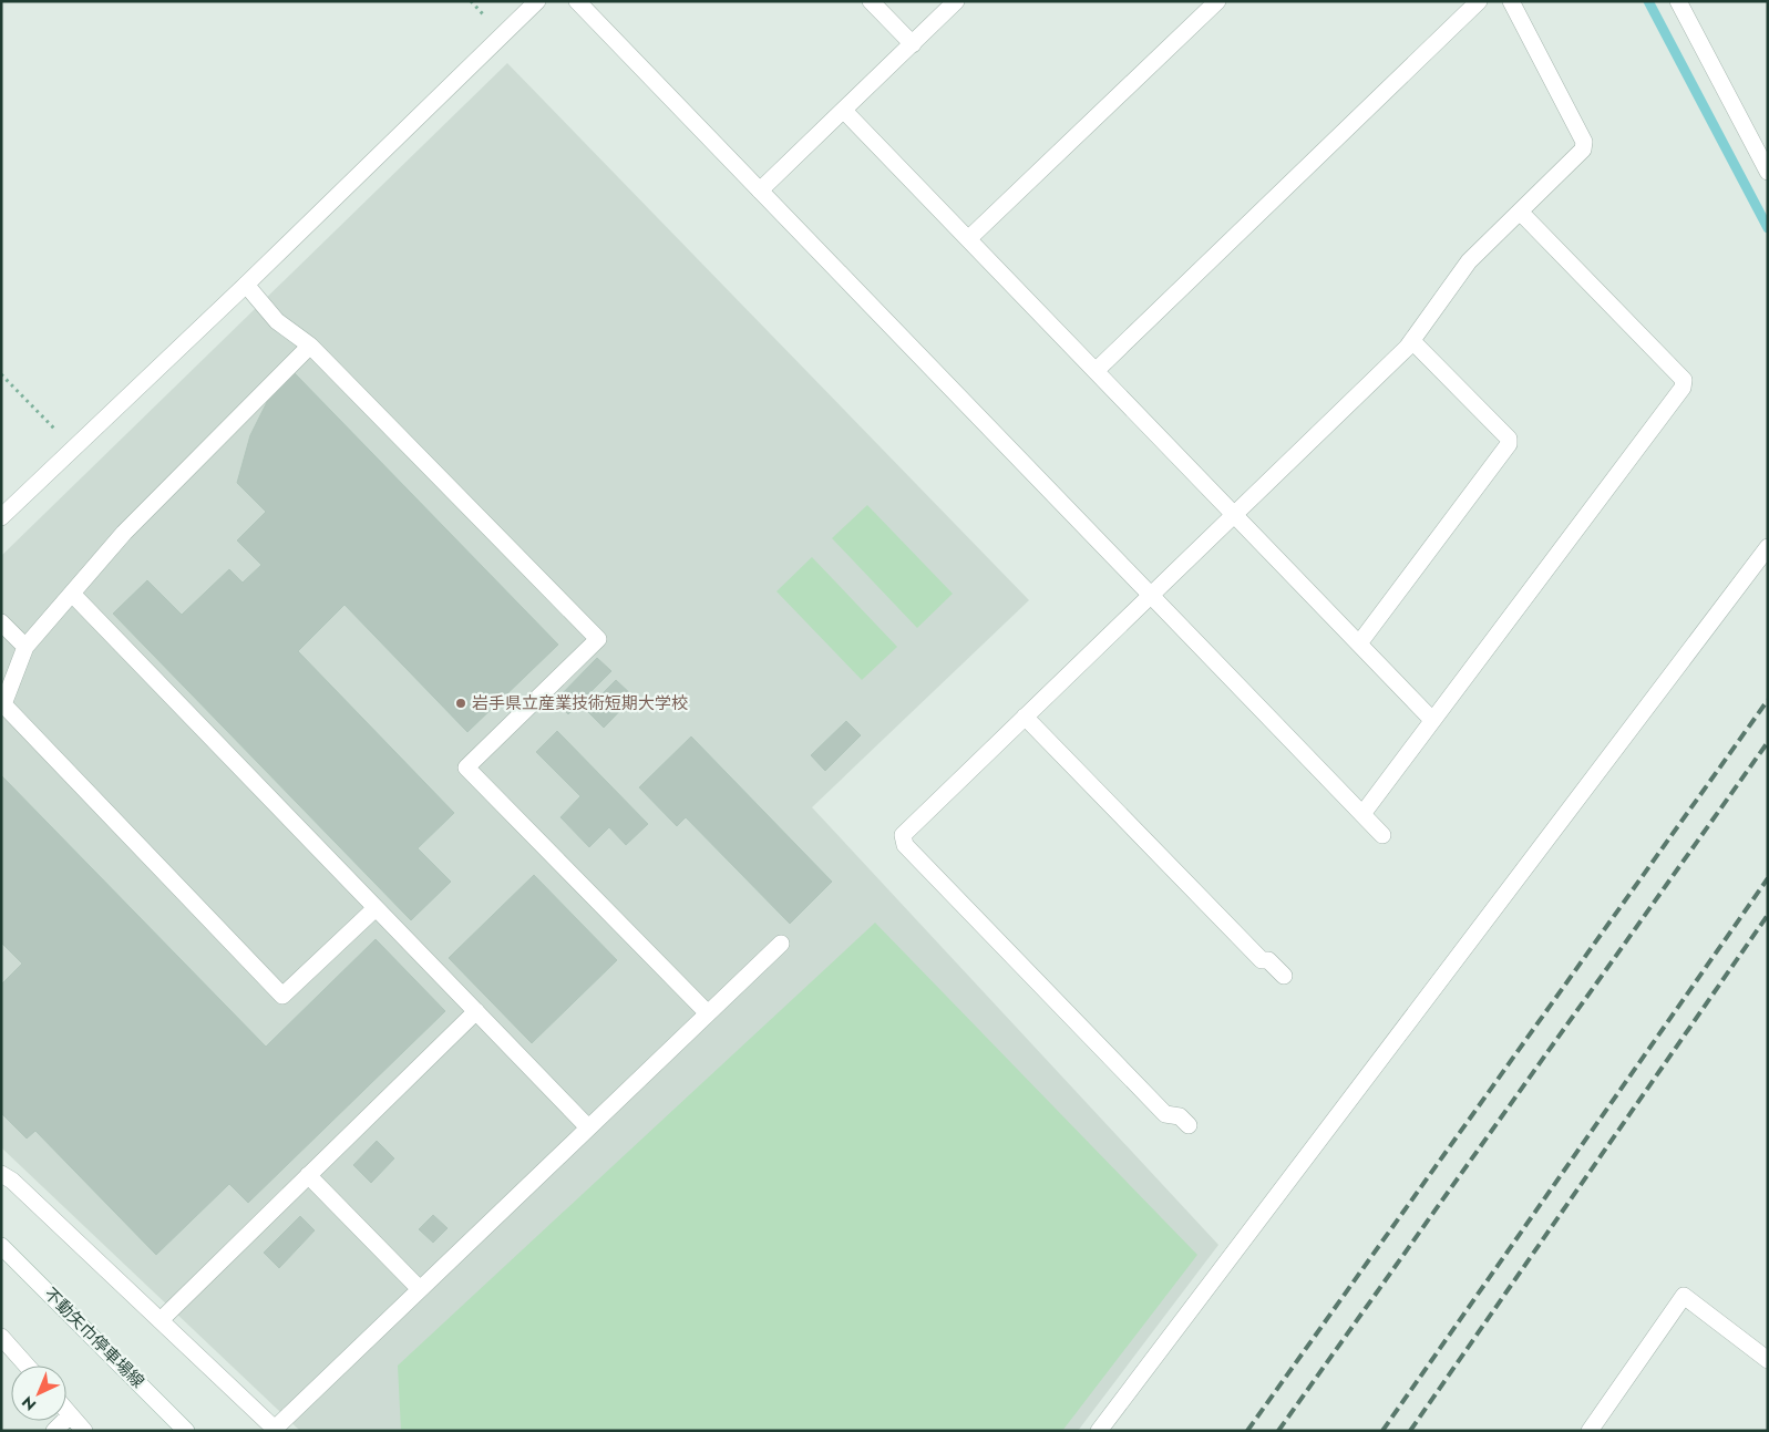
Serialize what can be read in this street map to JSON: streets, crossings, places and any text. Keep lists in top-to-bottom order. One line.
{"streets":{"street":["不動矢巾停車場線"]},"places":["岩手県立産業技術短期大学校"],"north":"bottom left"}
